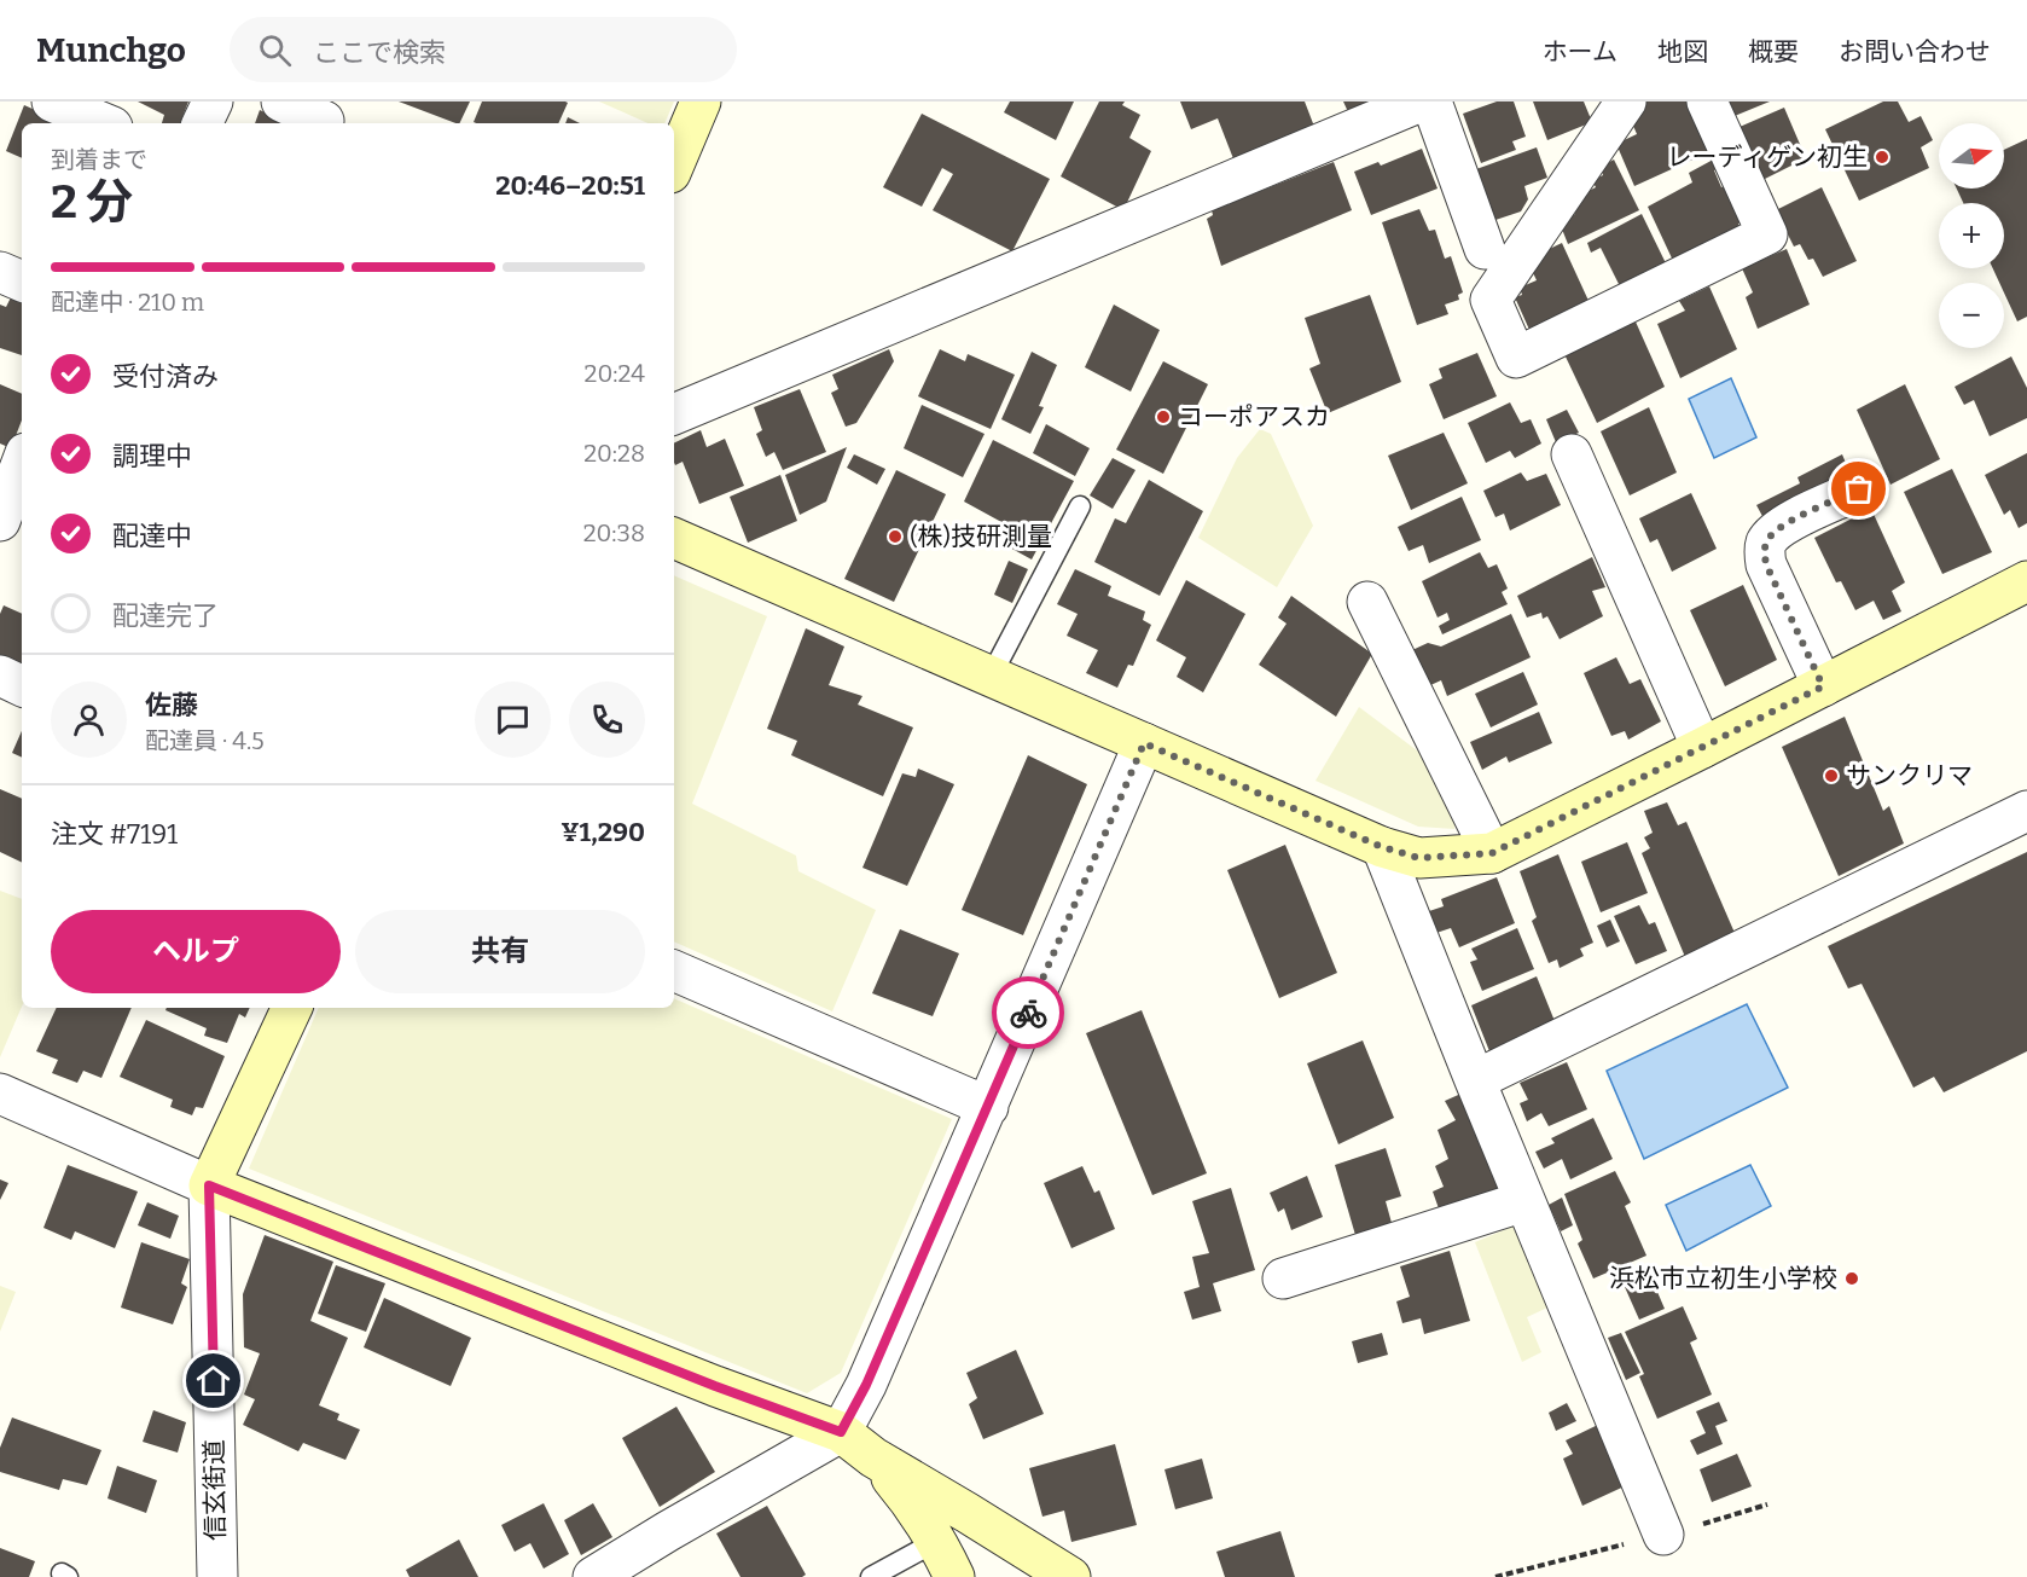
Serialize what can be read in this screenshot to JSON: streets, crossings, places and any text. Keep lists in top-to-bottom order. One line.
{"streets":{"street":["信玄街道"]},"places":["レーディゲン初生","コーポアスカ","(株)技研測量","サンクリマ","浜松市立初生小学校"],"north":"right","page":{"header":"Munchgo","search":"ここで検索","nav":["ホーム","地図","概要","お問い合わせ"],"map_buttons":["+","−"],"heading":["2 分","到着まで","20:46–20:51"],"panel":["佐藤","配達員 · 4.5","注文 #7191","¥1,290"],"bar":"配達中 · 210 m","list":[["受付済み","20:24"],["調理中","20:28"],["配達中","20:38"],"配達完了"],"buttons":["ヘルプ","共有"]}}
